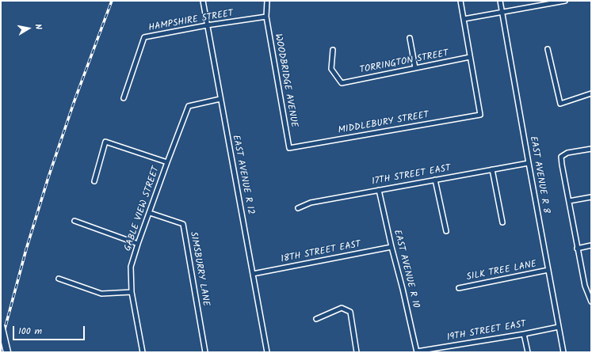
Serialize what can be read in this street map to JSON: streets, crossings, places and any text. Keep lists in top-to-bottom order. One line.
{"streets":{"street":["HAMPSHIRE STREET","TORRINGTON STREET","WOODBRIDGE AVENUE","MIDDLEBURY STREET","EAST AVENUE R 12","EAST AVENUE R 8","17TH STREET EAST","GABLE VIEW STREET","18TH STREET EAST","SIMSBURRY LANE","EAST AVENUE R 10","SILK TREE LANE","19TH STREET EAST"]},"crossings":[["HAMPSHIRE STREET","WOODBRIDGE AVENUE"],["HAMPSHIRE STREET","EAST AVENUE R 12"],["TORRINGTON STREET","MIDDLEBURY STREET"],["WOODBRIDGE AVENUE","MIDDLEBURY STREET"],["EAST AVENUE R 12","GABLE VIEW STREET"],["EAST AVENUE R 12","18TH STREET EAST"],["EAST AVENUE R 8","17TH STREET EAST"],["EAST AVENUE R 8","SILK TREE LANE"],["EAST AVENUE R 8","19TH STREET EAST"],["17TH STREET EAST","EAST AVENUE R 10"],["GABLE VIEW STREET","SIMSBURRY LANE"],["18TH STREET EAST","EAST AVENUE R 10"],["EAST AVENUE R 10","19TH STREET EAST"]],"scale_bar":"100 m","north":"right"}
